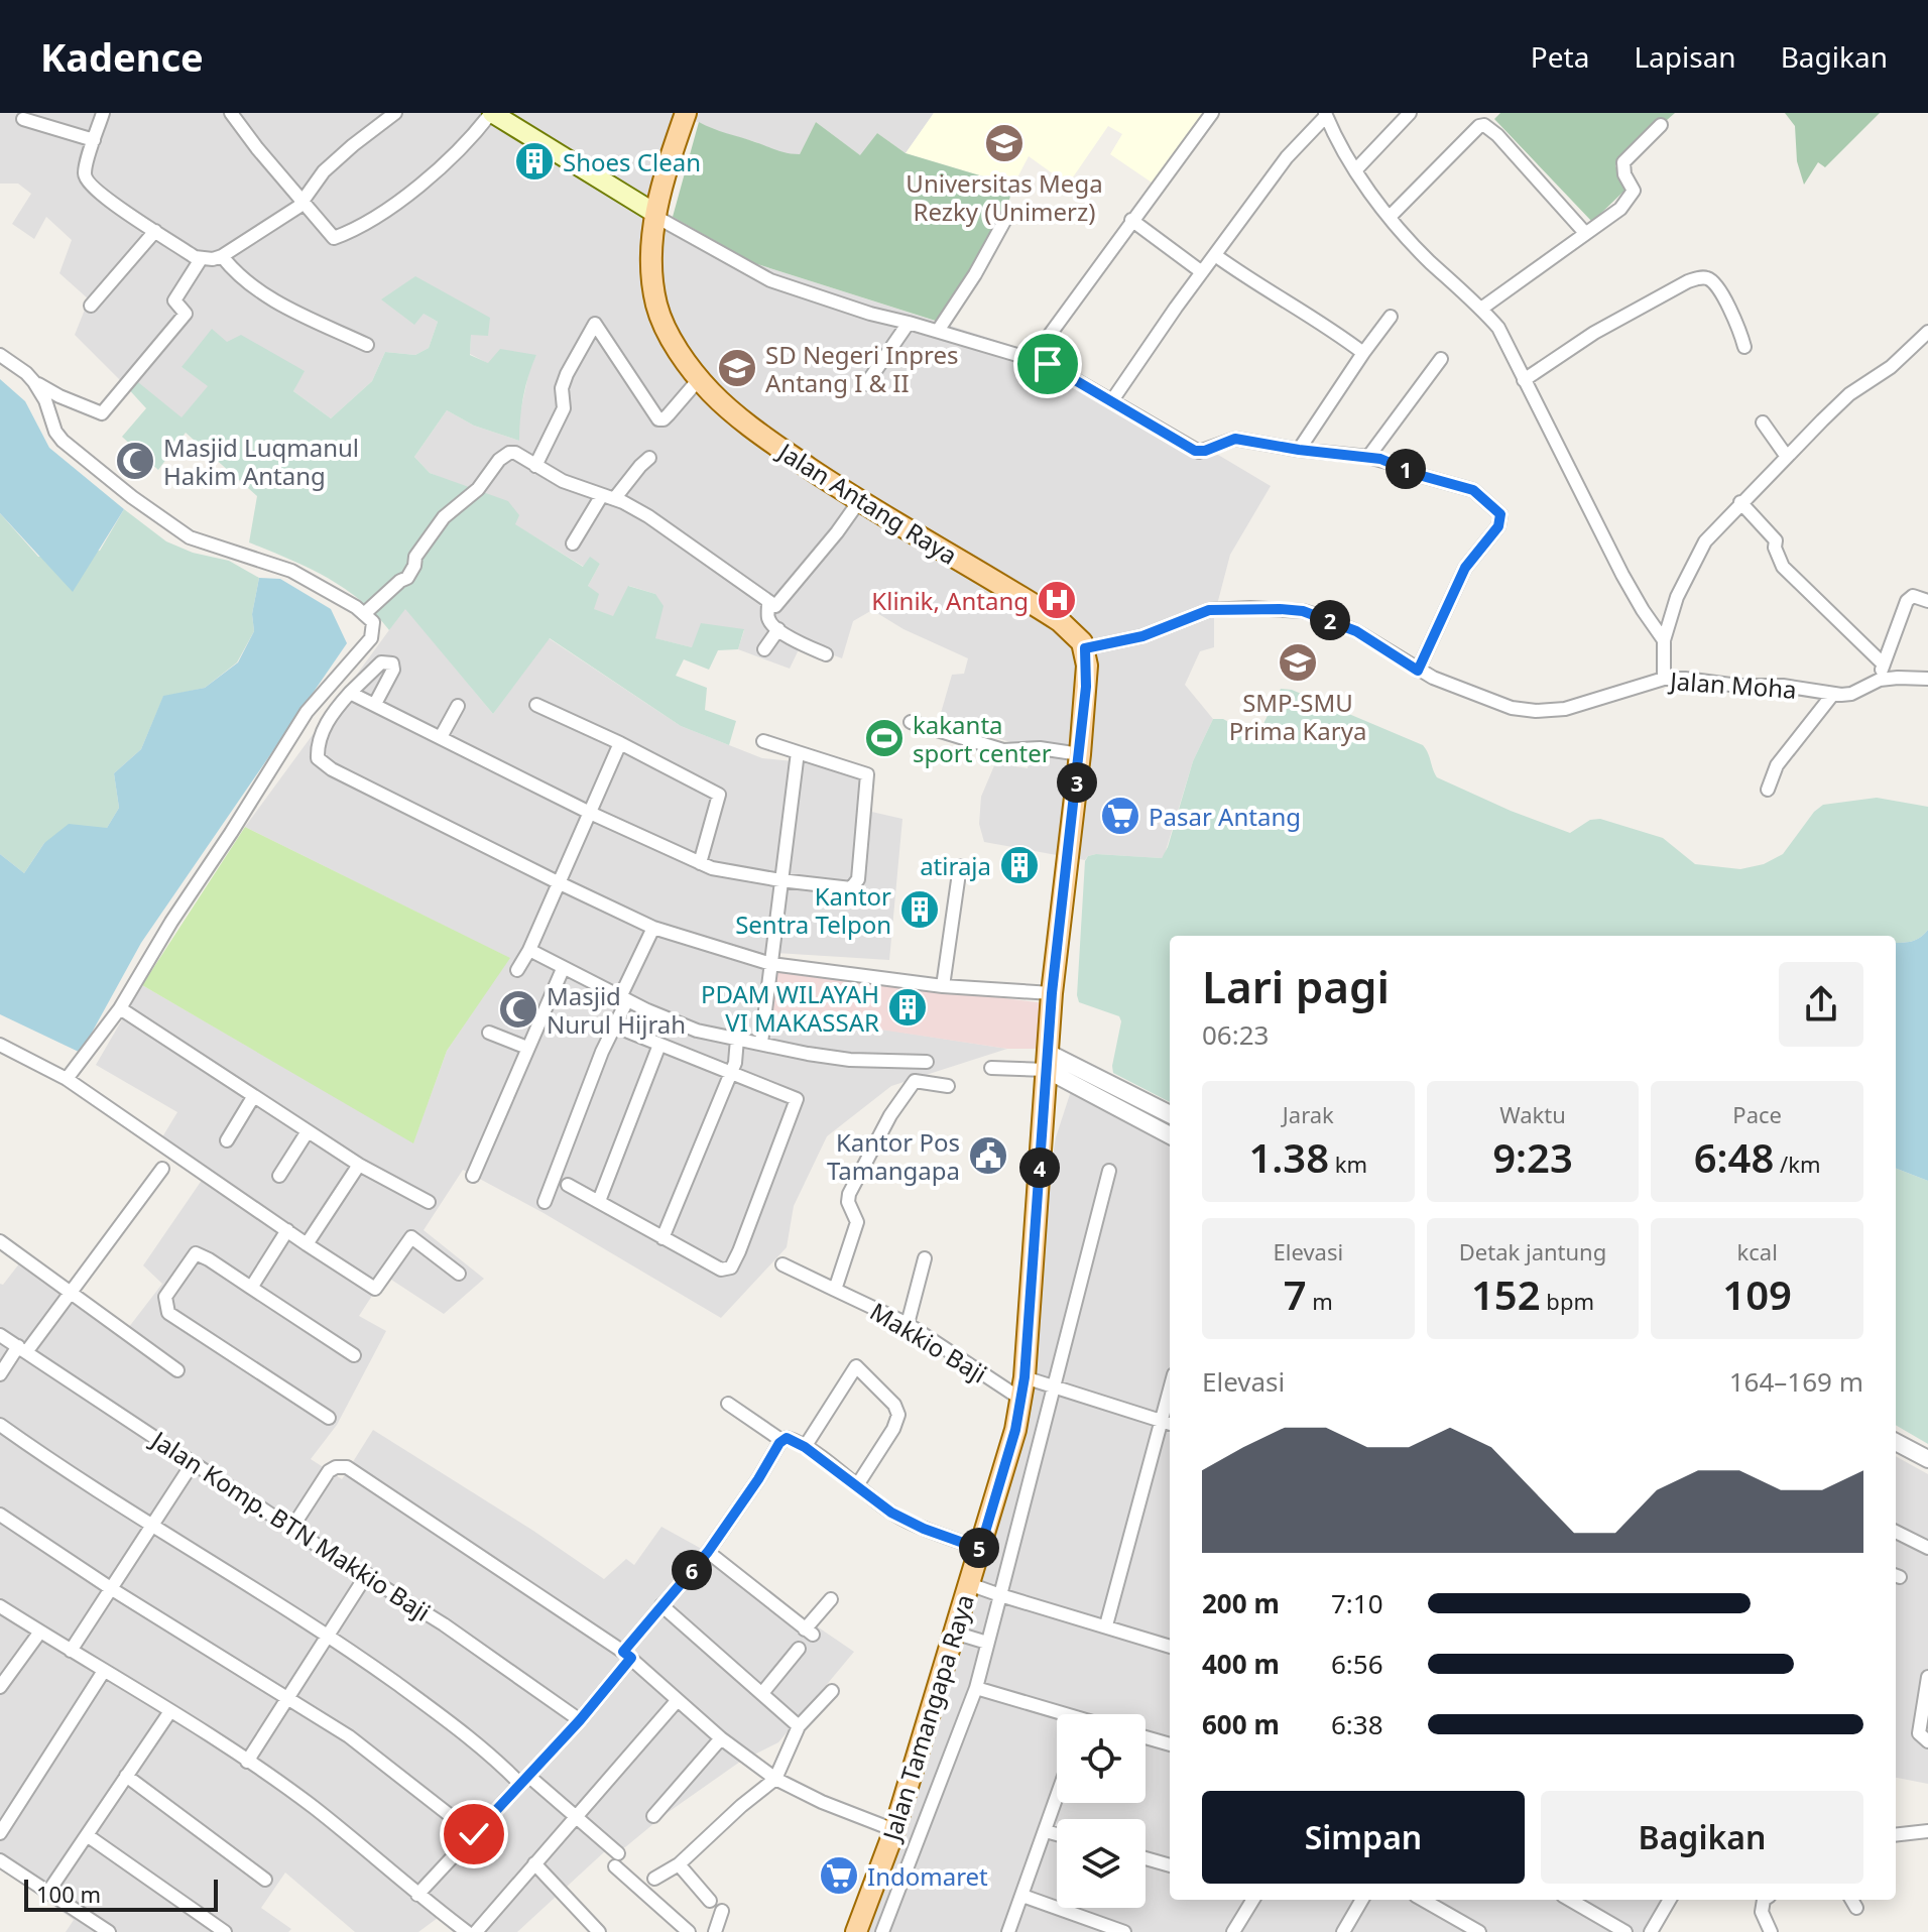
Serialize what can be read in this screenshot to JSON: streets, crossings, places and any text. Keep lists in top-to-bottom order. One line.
{"streets":{"main road":["Jalan Antang Raya","Jalan Tamangapa Raya"],"street":["Jalan Moha","Makkio Baji","Jalan Komp. BTN Makkio Baji"]},"crossings":[["Jalan Antang Raya","Jalan Moha"],["Makkio Baji","Jalan Tamangapa Raya"]],"places":{"school or university":["Universitas Mega Rezky (Unimerz)","SD Negeri Inpres Antang I & II","SMP-SMU Prima Karya"],"building":["Shoes Clean","atiraja","Kantor Sentra Telpon","PDAM WILAYAH VI MAKASSAR"],"mosque":["Masjid Luqmanul Hakim Antang","Masjid Nurul Hijrah"],"hospital":["Klinik, Antang"],"sports":["kakanta sport center"],"supermarket":["Pasar Antang","Indomaret"],"public building":["Kantor Pos Tamangapa"]},"scale_bar":"100 m","page":{"header":"Kadence","nav":["Peta","Lapisan","Bagikan"],"pins":["1","2","3","4","5","6"],"heading":["Lari pagi","06:23"],"stats":[["Jarak","1.38 km"],["Waktu","9:23"],["Pace","6:48 /km"],["Elevasi","7 m"],["Detak jantung","152 bpm"],["kcal","109"]],"chart":["Elevasi","164–169 m"],"list":[{"name":"200 m","note":"7:10"},{"name":"400 m","note":"6:56"},{"name":"600 m","note":"6:38"}],"buttons":["Simpan","Bagikan"],"scale":"100 m"}}
